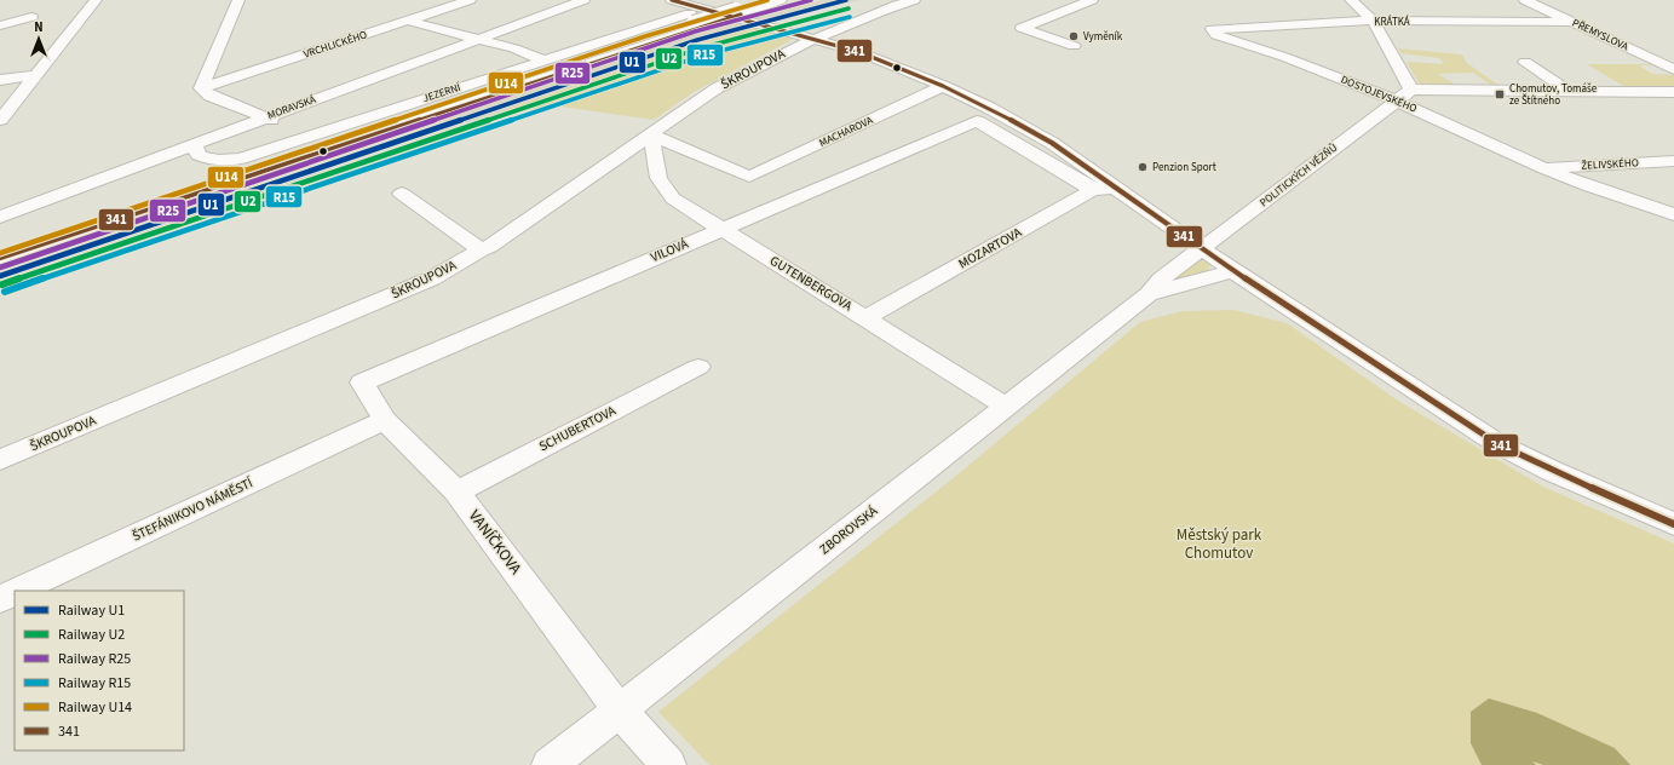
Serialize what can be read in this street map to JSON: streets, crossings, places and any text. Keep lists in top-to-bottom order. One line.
{"streets":{"street":["KRÁTKÁ","PŘEMYSLOVA","VRCHLICKÉHO","ŠKROUPOVA","JEZERNÍ","DOSTOJEVSKÉHO","MORAVSKÁ","MACHAROVA","ŽELIVSKÉHO","POLITICKÝCH VĚZŇŮ","MOZARTOVA","VILOVÁ","GUTENBERGOVA","SCHUBERTOVA","ŠTEFÁNIKOVO NÁMĚSTÍ","ZBOROVSKÁ","VANÍČKOVA"]},"crossings":[["KRÁTKÁ","PŘEMYSLOVA"],["KRÁTKÁ","DOSTOJEVSKÉHO"],["ŠKROUPOVA","MACHAROVA"],["ŠKROUPOVA","GUTENBERGOVA"],["DOSTOJEVSKÉHO","ŽELIVSKÉHO"],["DOSTOJEVSKÉHO","POLITICKÝCH VĚZŇŮ"],["MACHAROVA","GUTENBERGOVA"],["POLITICKÝCH VĚZŇŮ","ZBOROVSKÁ"],["MOZARTOVA","VILOVÁ"],["MOZARTOVA","GUTENBERGOVA"],["VILOVÁ","GUTENBERGOVA"],["VILOVÁ","VANÍČKOVA"],["GUTENBERGOVA","ZBOROVSKÁ"],["SCHUBERTOVA","VANÍČKOVA"],["ŠTEFÁNIKOVO NÁMĚSTÍ","VANÍČKOVA"],["ZBOROVSKÁ","VANÍČKOVA"]],"parks":["Městský park Chomutov"],"places":{"other":["Vyměník","Penzion Sport"],"transit":["Chomutov, Tomáše ze Štítného"]},"lines":["rail line U1","rail line R25","rail line U14","transit line 341","rail line U2","rail line R15"],"legend":["Railway U1","Railway U2","Railway R25","Railway R15","Railway U14","341"],"north":"top"}
